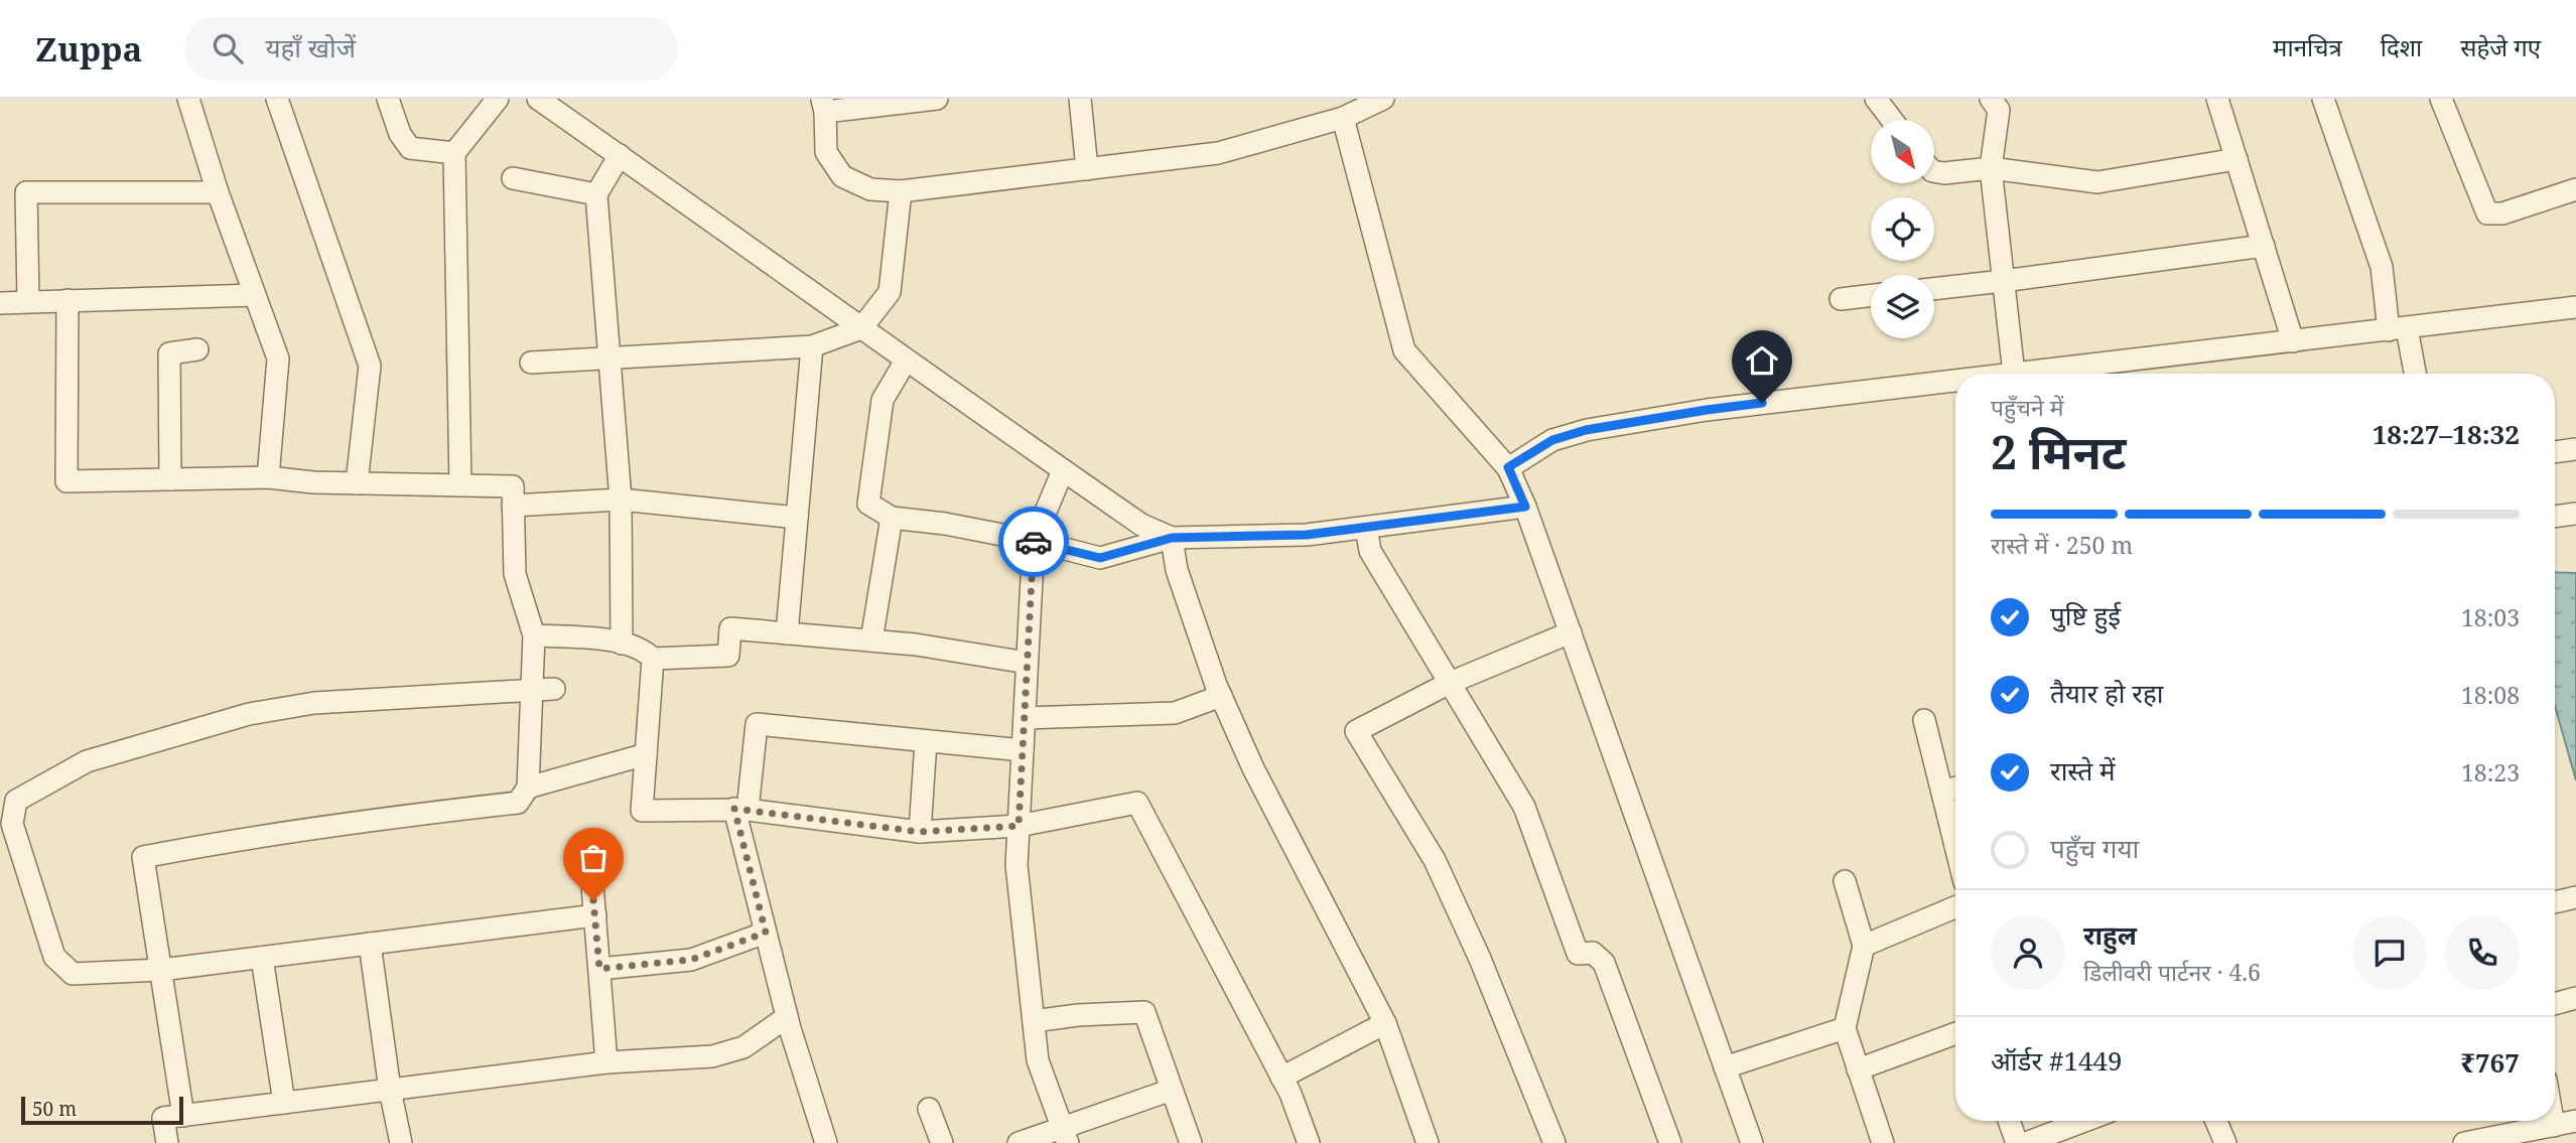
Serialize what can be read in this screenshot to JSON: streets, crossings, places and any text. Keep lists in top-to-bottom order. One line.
{"scale_bar":"50 m","north":"bottom right","page":{"header":"Zuppa","search":"यहाँ खोजें","nav":["मानचित्र","दिशा","सहेजे गए"],"heading":["2 मिनट","पहुँचने में","18:27–18:32"],"panel":["राहुल","डिलीवरी पार्टनर · 4.6","ऑर्डर #1449","₹767"],"bar":"रास्ते में · 250 m","list":[["पुष्टि हुई","18:03"],["तैयार हो रहा","18:08"],["रास्ते में","18:23"],"पहुँच गया"],"scale":"50 m"}}
